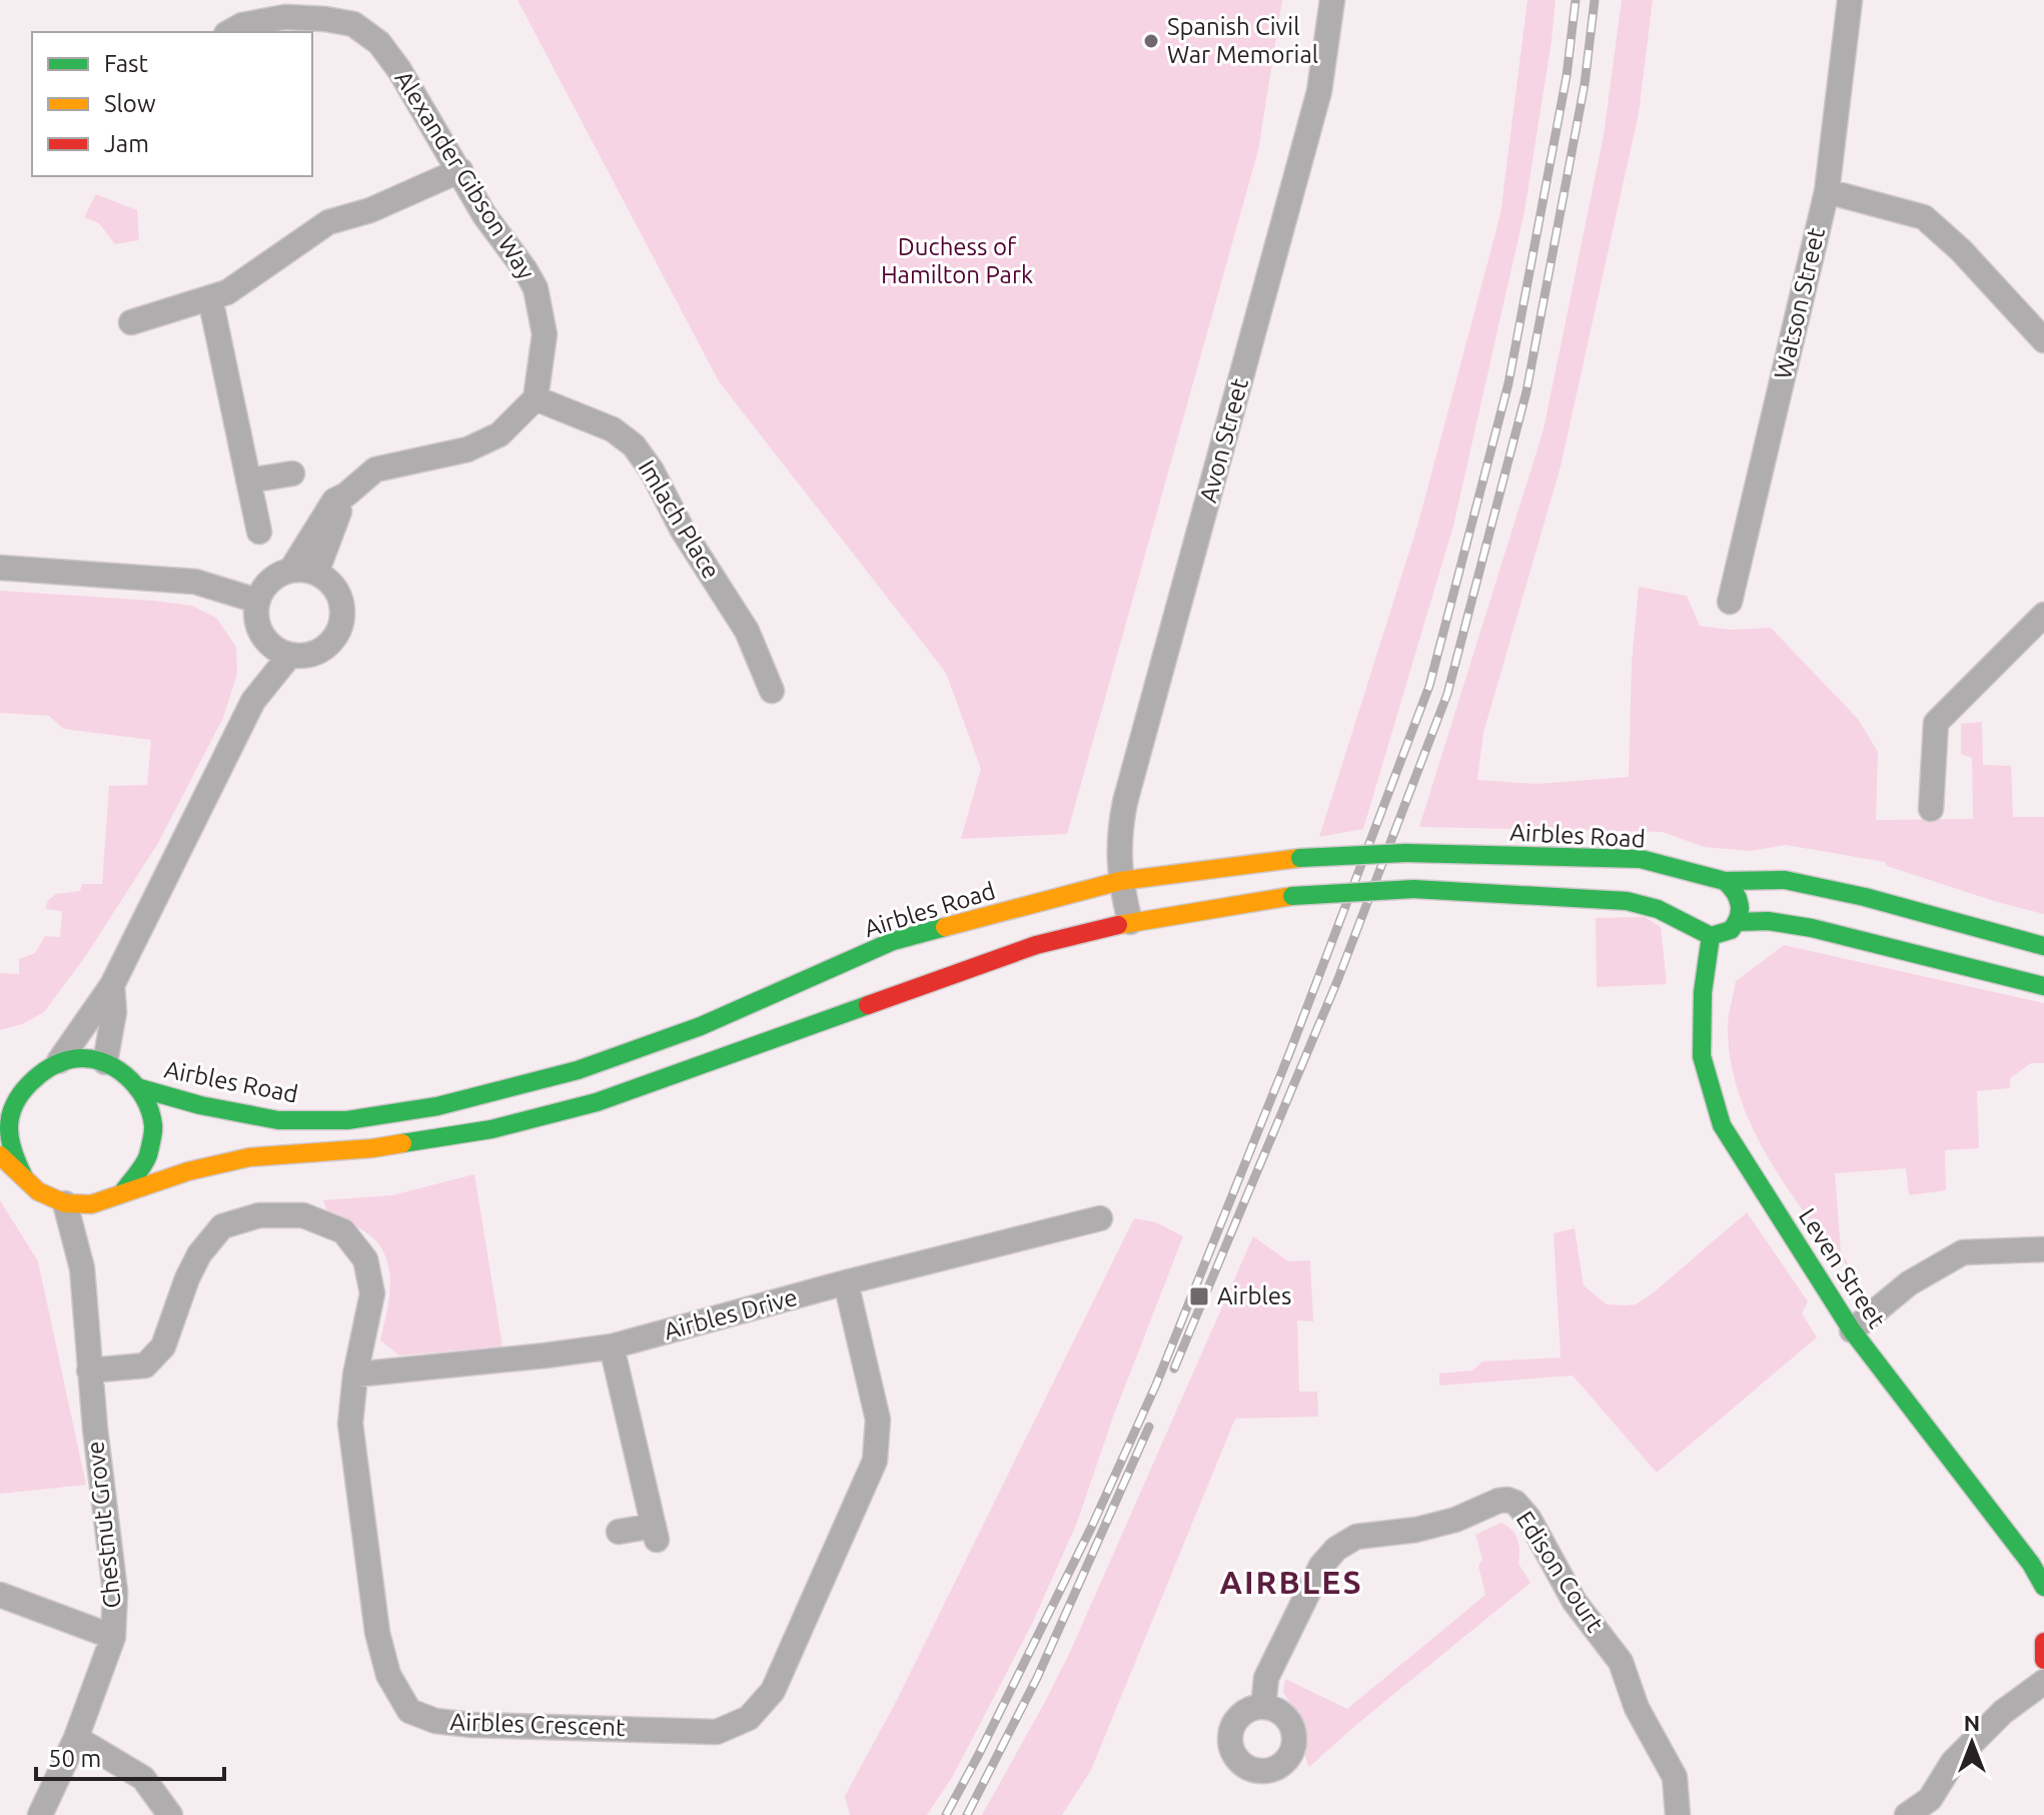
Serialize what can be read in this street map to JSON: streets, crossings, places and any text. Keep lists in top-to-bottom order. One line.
{"streets":{"main road":["Airbles Road","Leven Street"],"street":["Alexander Gibson Way","Watson Street","Avon Street","Imlach Place","Airbles Drive","Chestnut Grove","Edison Court","Airbles Crescent"]},"crossings":[["Alexander Gibson Way","Imlach Place"],["Avon Street","Airbles Road"],["Airbles Road","Leven Street"],["Airbles Road","Chestnut Grove"],["Airbles Drive","Airbles Crescent"],["Chestnut Grove","Airbles Crescent"]],"districts":["AIRBLES"],"parks":["Duchess of Hamilton Park"],"places":{"other":["Spanish Civil War Memorial"],"transit":["Airbles"]},"legend":["Fast","Slow","Jam"],"scale_bar":"50 m","north":"top"}
